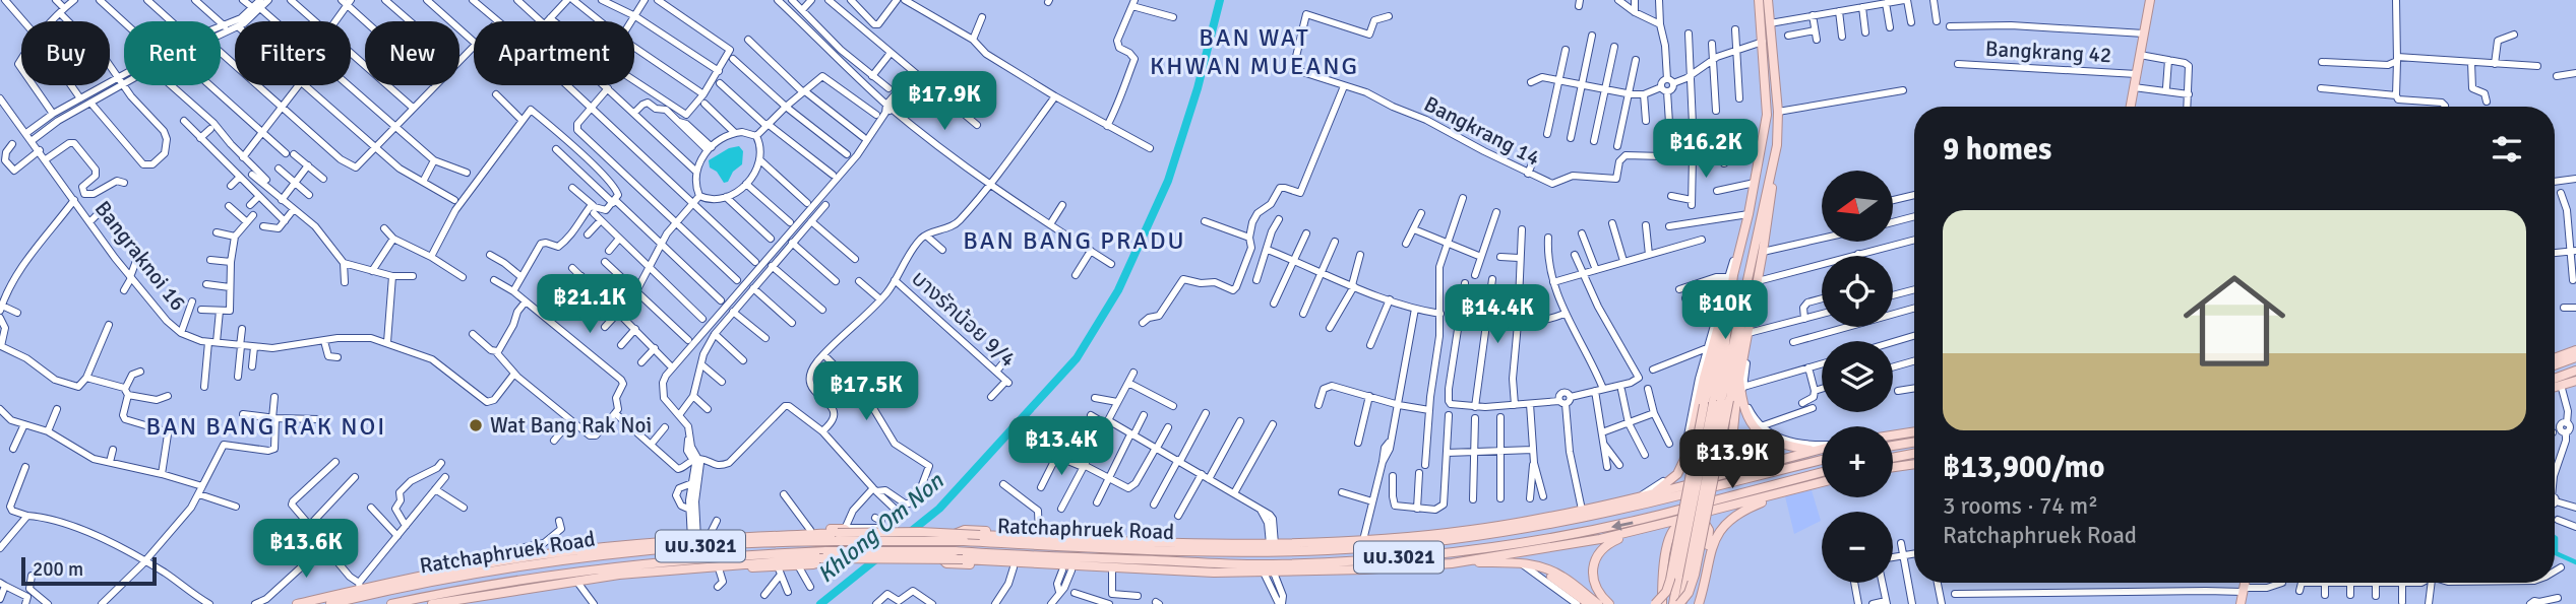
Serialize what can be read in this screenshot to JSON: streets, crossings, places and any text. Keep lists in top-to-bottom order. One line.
{"streets":{"main road":["Ratchaphruek Road","นบ.3021"],"street":["Bangkrang 42","Bangkrang 14","Bangraknoi 16","บางรักน้อย 9/4"]},"crossings":[["Ratchaphruek Road","นบ.3021"]],"districts":["BAN WAT KHWAN MUEANG","BAN BANG PRADU","BAN BANG RAK NOI"],"water":["Khlong Om Non"],"places":["Wat Bang Rak Noi"],"scale_bar":"200 m","north":"left","page":{"chip":["Buy","Rent","Filters","New","Apartment"],"price":["฿17.9K","฿16.2K","฿21.1K","฿10K","฿14.4K","฿17.5K","฿13.4K","฿13.9K","฿13.6K"],"heading":"9 homes","map_buttons":["+","−"],"list":[{"name":"฿13,900/mo","note":"3 rooms · 74 m² · Ratchaphruek Road"}],"scale":"200 m"}}
